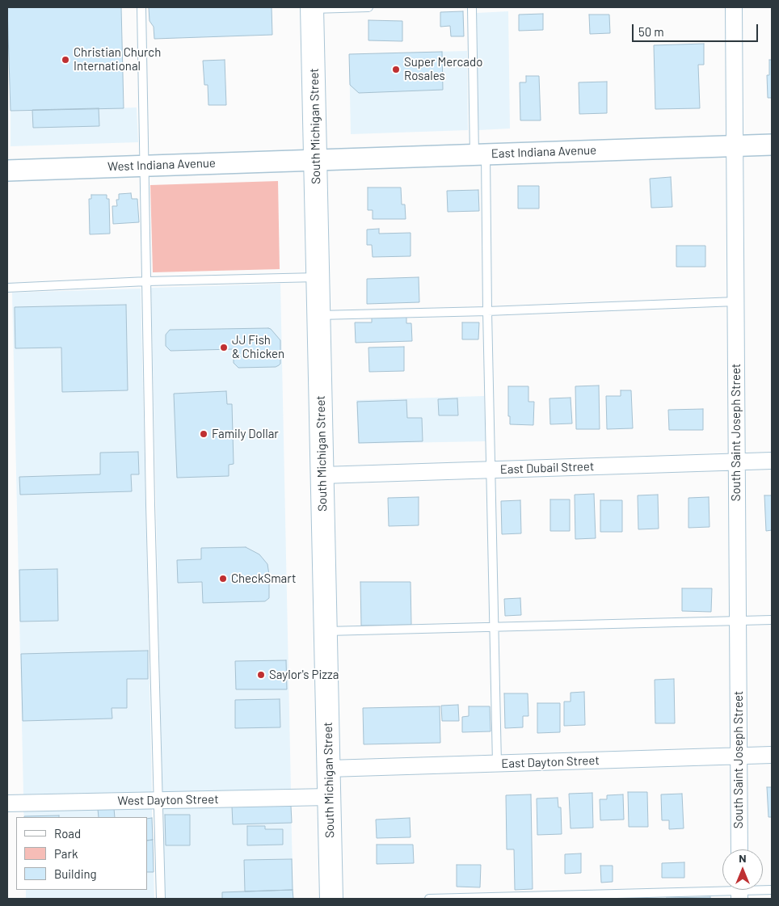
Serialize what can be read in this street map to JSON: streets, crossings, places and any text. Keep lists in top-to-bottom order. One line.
{"streets":{"main road":["South Michigan Street"],"street":["East Indiana Avenue","West Indiana Avenue","South Saint Joseph Street","East Dubail Street","East Dayton Street","West Dayton Street"]},"crossings":[["South Michigan Street","East Indiana Avenue"],["South Michigan Street","West Indiana Avenue"],["South Michigan Street","East Dubail Street"],["South Michigan Street","East Dayton Street"],["South Michigan Street","West Dayton Street"],["East Indiana Avenue","West Indiana Avenue"],["East Indiana Avenue","South Saint Joseph Street"],["South Saint Joseph Street","East Dubail Street"],["South Saint Joseph Street","East Dayton Street"]],"places":["Christian Church International","Super Mercado Rosales","JJ Fish & Chicken","Family Dollar","CheckSmart","Saylor's Pizza"],"legend":["Road","Park","Building"],"scale_bar":"50 m","north":"top"}
